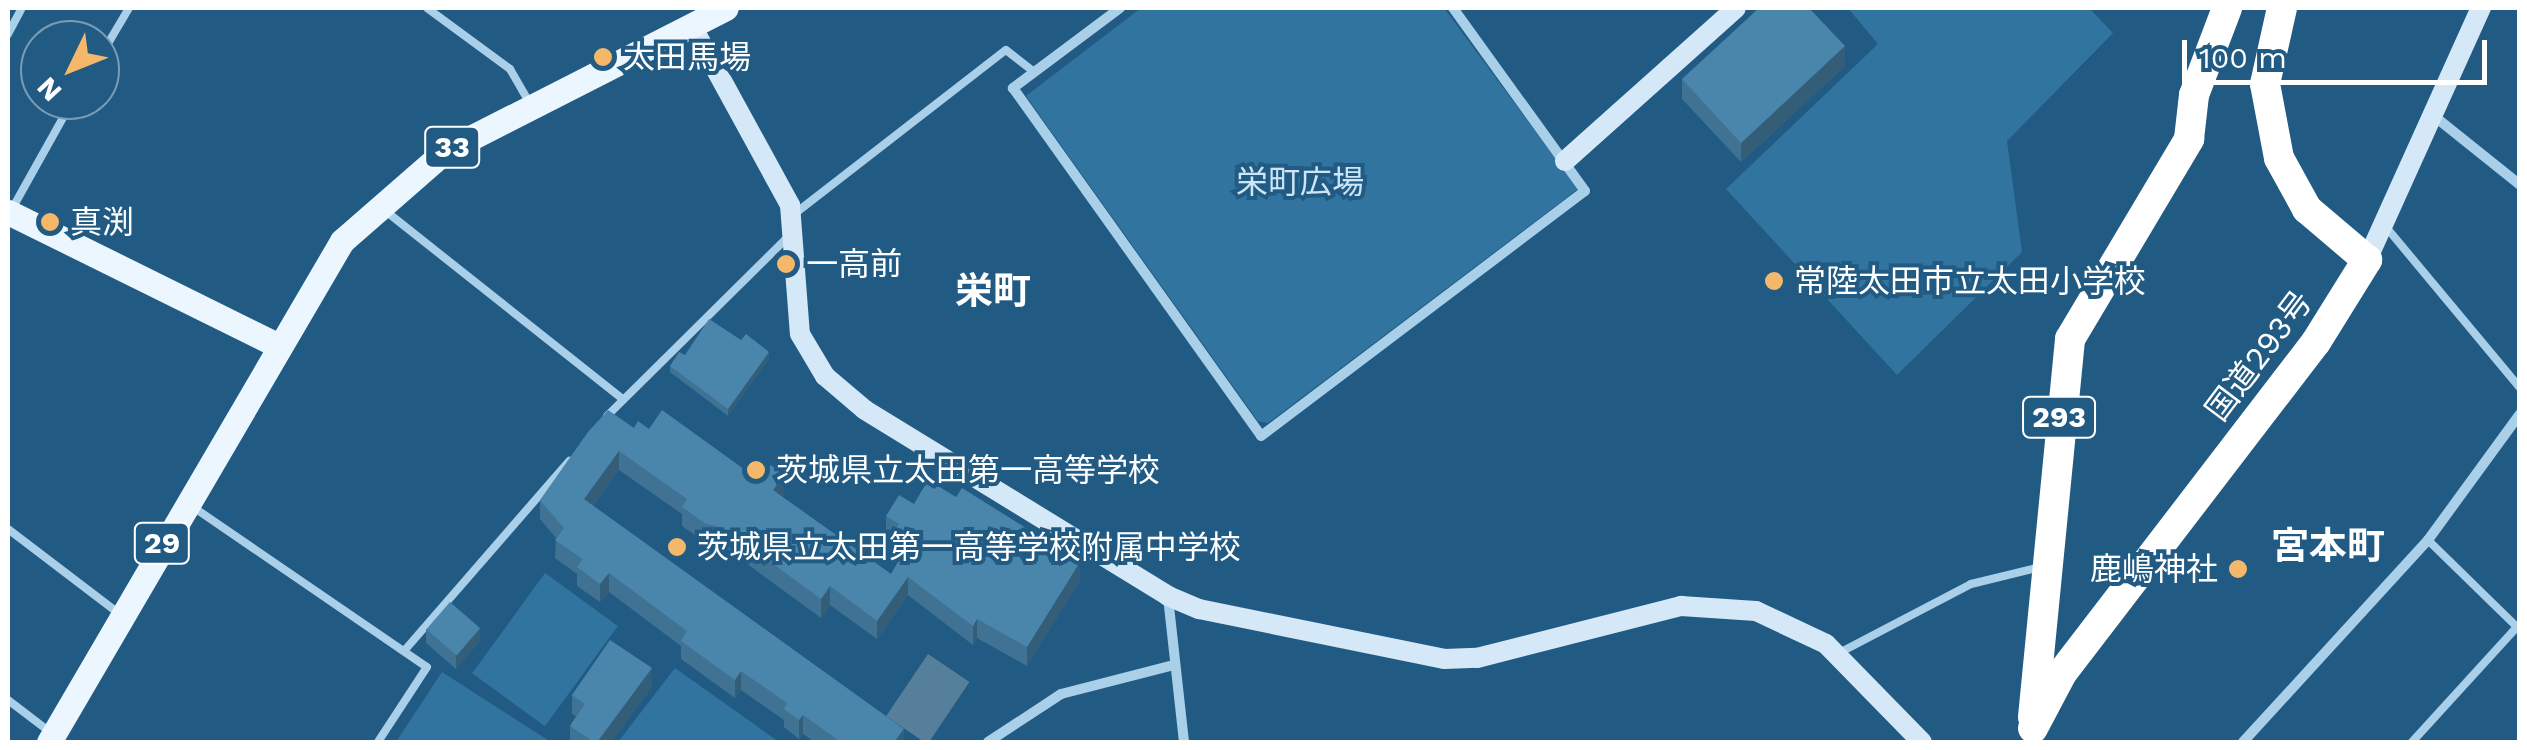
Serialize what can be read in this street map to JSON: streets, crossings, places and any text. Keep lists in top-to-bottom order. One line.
{"streets":{"highway":["国道293号","293"],"main road":["33","29"]},"crossings":[["33","29"],["国道293号","293"]],"districts":["栄町","宮本町"],"parks":["栄町広場"],"places":["太田馬場","真渕","一高前","常陸太田市立太田小学校","茨城県立太田第一高等学校","茨城県立太田第一高等学校附属中学校","鹿嶋神社"],"scale_bar":"100 m","north":"bottom left"}
